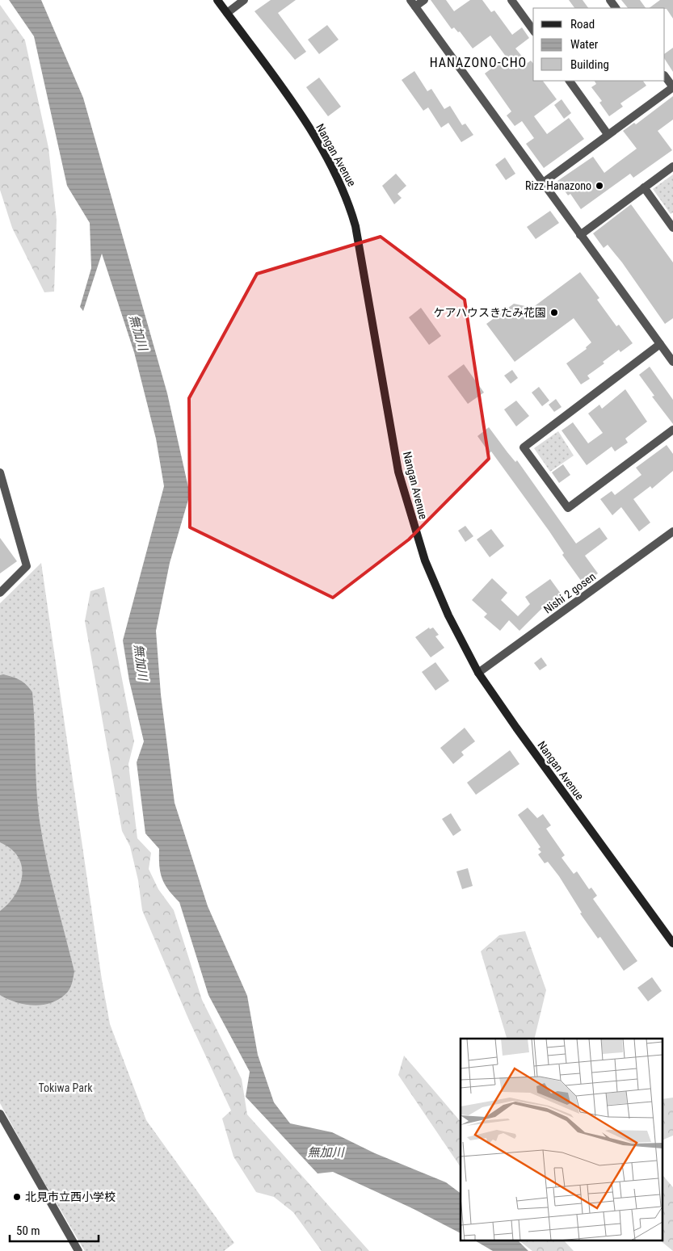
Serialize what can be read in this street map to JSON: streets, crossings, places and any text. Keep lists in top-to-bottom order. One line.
{"streets":{"main road":["Nangan Avenue"],"street":["Nishi 2 gosen"]},"crossings":[["Nangan Avenue","Nishi 2 gosen"]],"districts":["HANAZONO-CHO"],"water":["無加川"],"parks":["Tokiwa Park"],"places":["Rizz Hanazono","ケアハウスきたみ花園","北見市立西小学校"],"legend":["Road","Water","Building"],"scale_bar":"50 m"}
